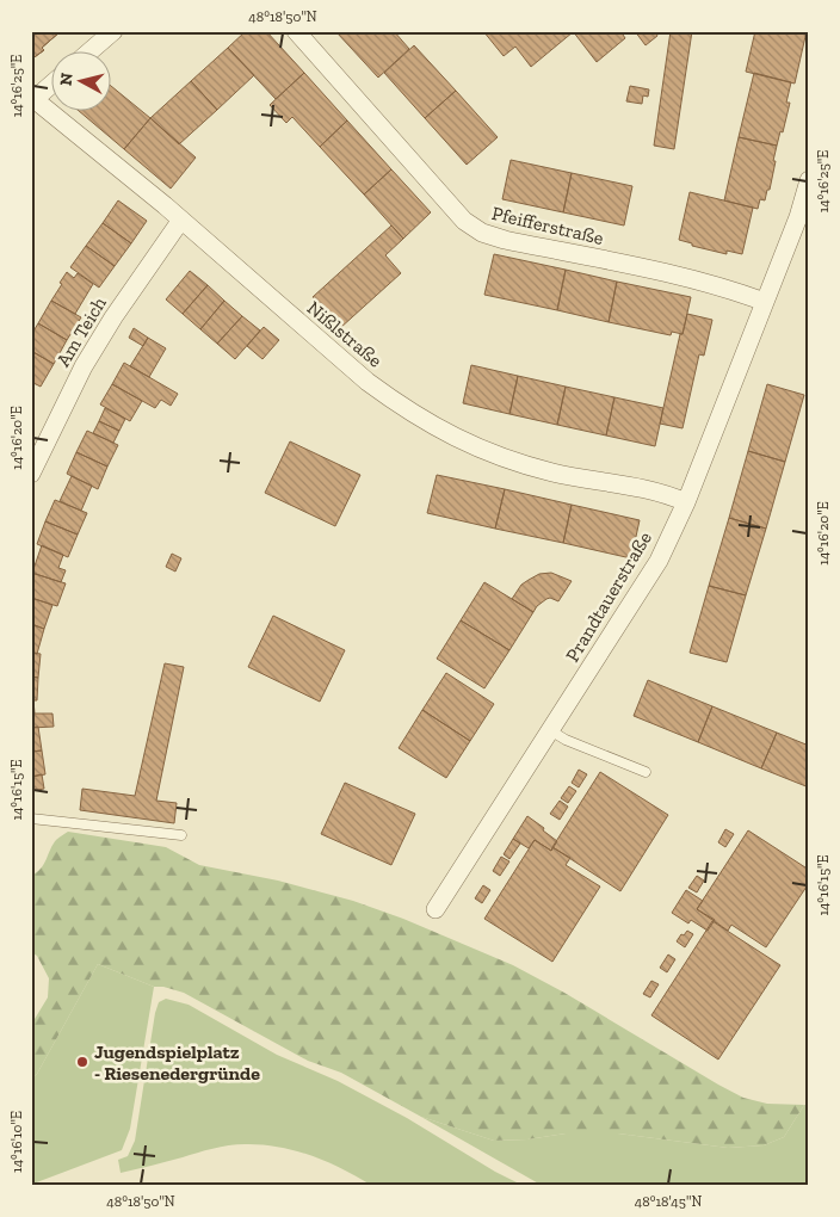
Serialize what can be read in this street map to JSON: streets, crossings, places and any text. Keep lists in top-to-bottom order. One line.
{"streets":{"street":["Pfeifferstraße","Am Teich","Nißlstraße","Prandtauerstraße"]},"crossings":[["Pfeifferstraße","Prandtauerstraße"],["Am Teich","Nißlstraße"],["Nißlstraße","Prandtauerstraße"]],"places":["Jugendspielplatz - Riesenedergründe"],"north":"left","coordinates":["48°18'50\"N","14°16'25\"E","14°16'20\"E","14°16'15\"E","14°16'10\"E","48°18'45\"N"]}
